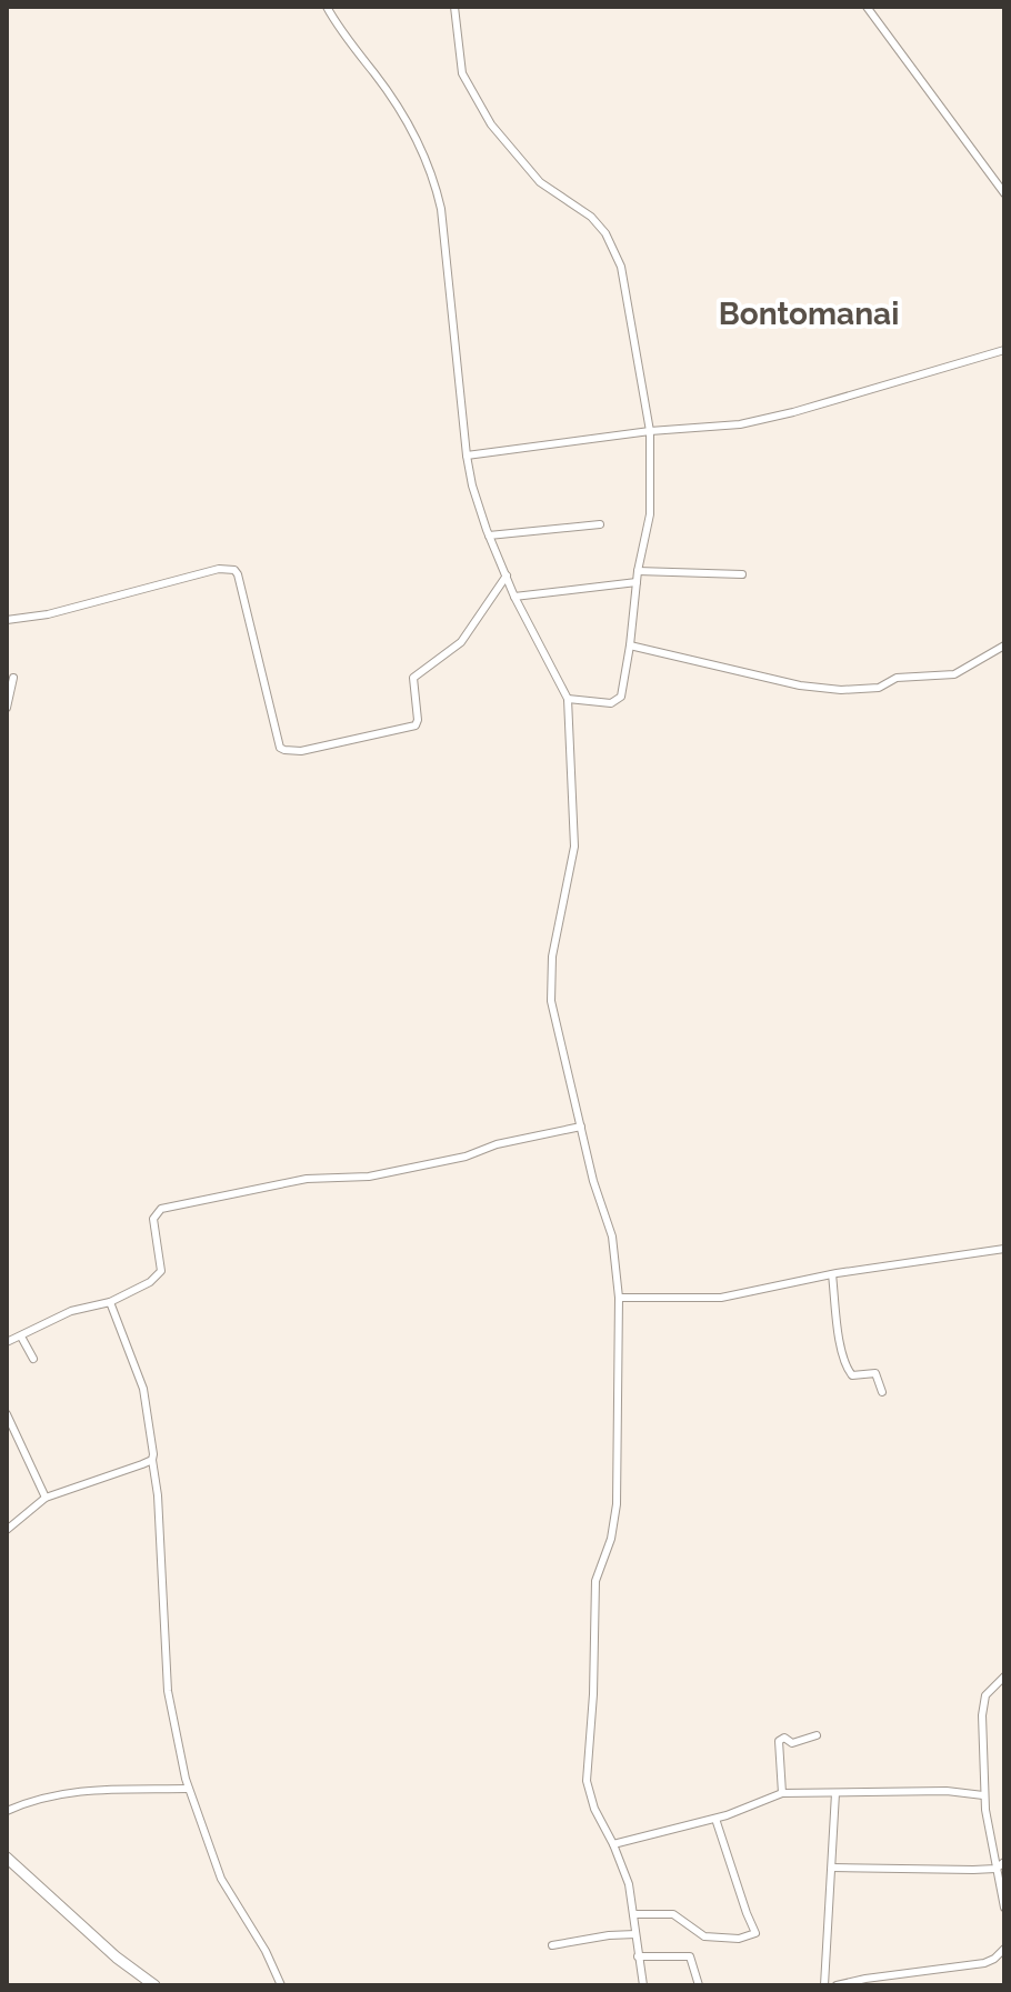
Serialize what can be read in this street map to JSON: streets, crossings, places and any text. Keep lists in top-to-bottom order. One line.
{"districts":["Bontomanai"]}
